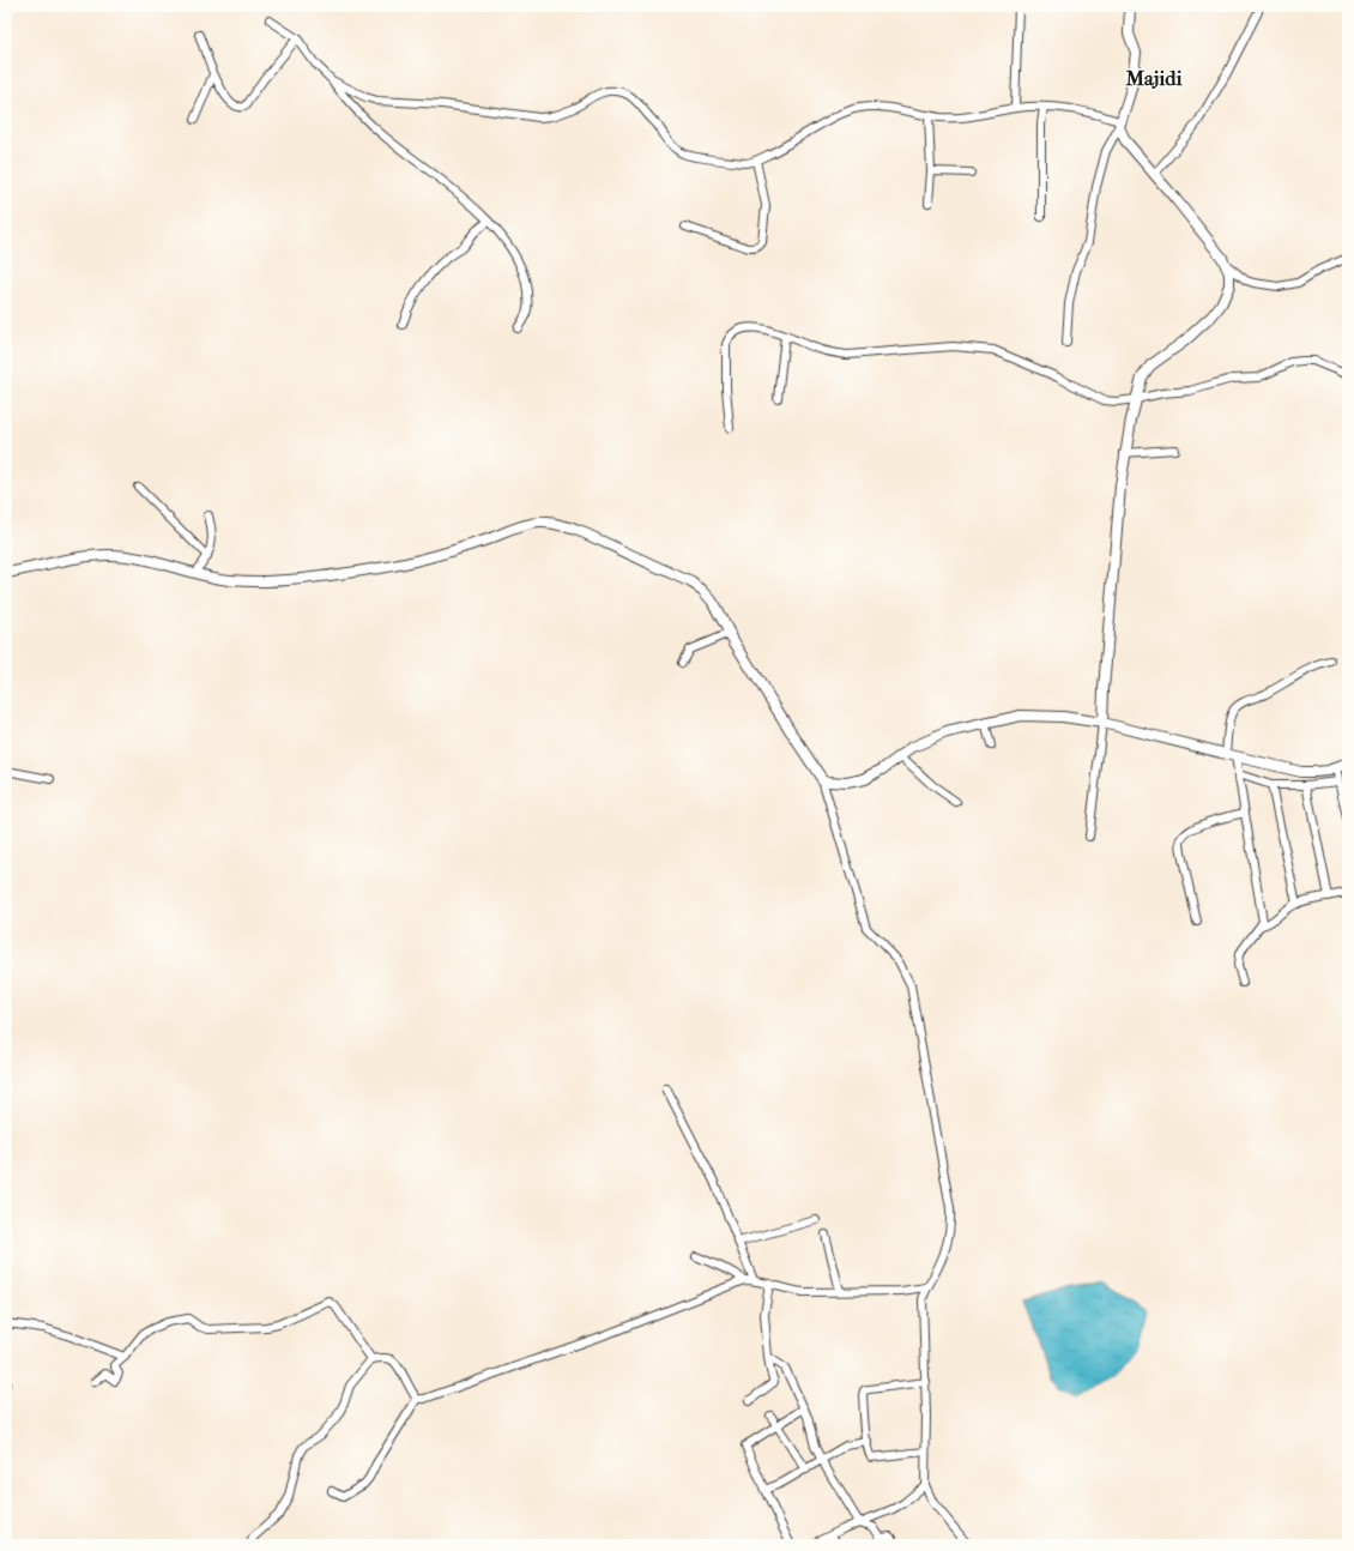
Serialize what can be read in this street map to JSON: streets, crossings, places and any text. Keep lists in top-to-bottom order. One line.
{"districts":["Majidi"]}
